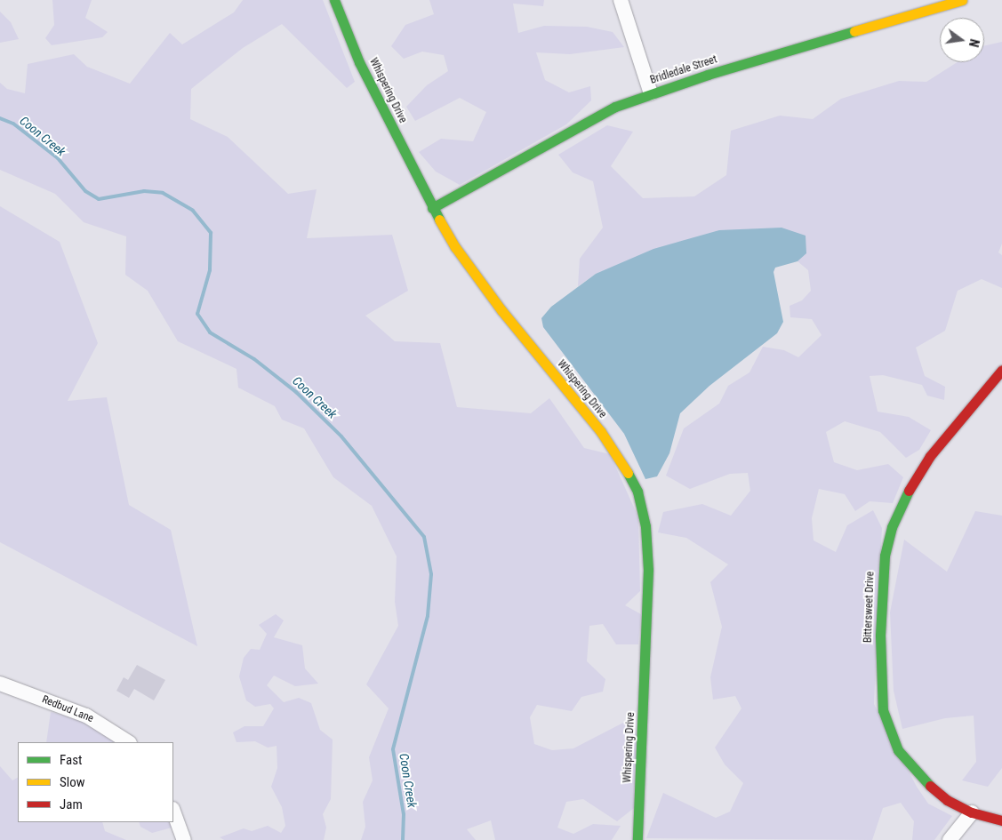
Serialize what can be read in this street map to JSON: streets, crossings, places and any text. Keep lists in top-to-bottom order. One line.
{"streets":{"street":["Bridledale Street","Whispering Drive","Bittersweet Drive","Redbud Lane"]},"crossings":[["Bridledale Street","Whispering Drive"]],"water":["Coon Creek"],"legend":["Fast","Slow","Jam"],"north":"right"}
